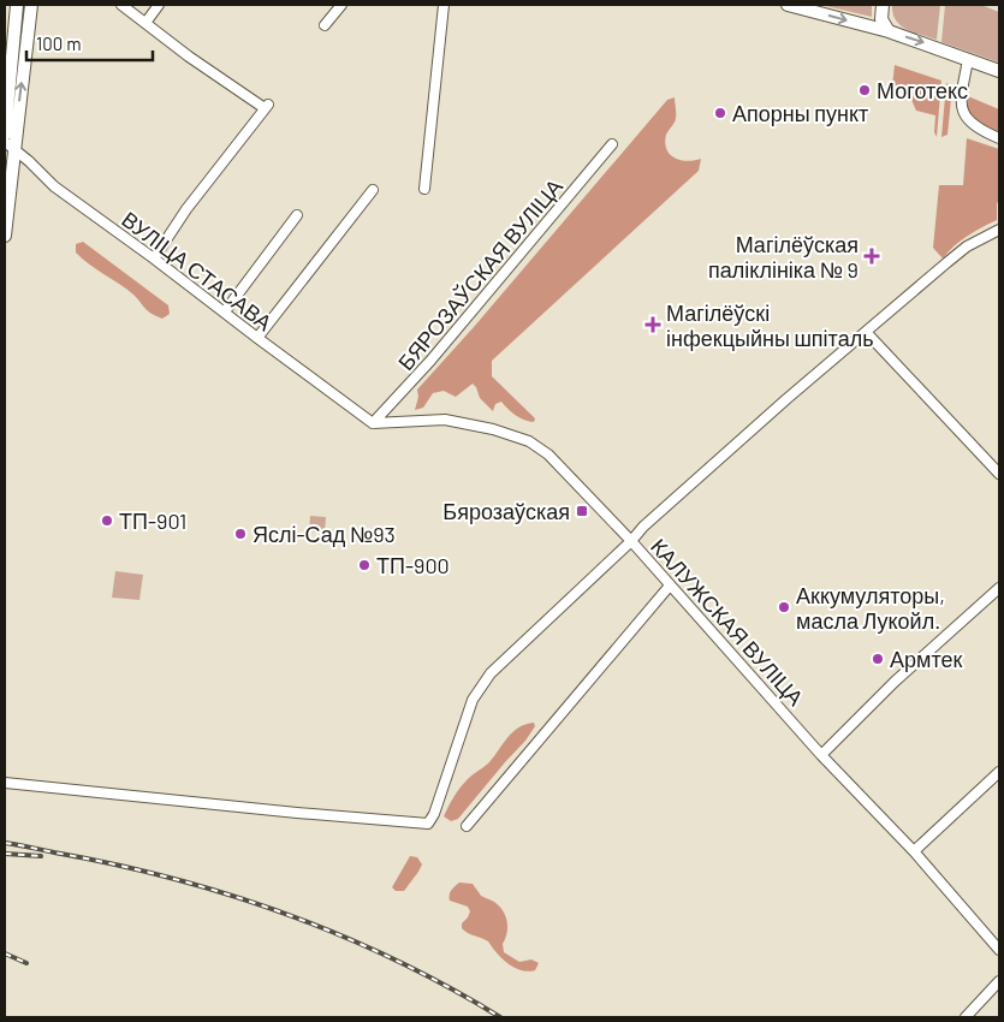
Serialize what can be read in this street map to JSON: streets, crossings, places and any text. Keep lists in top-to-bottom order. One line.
{"streets":{"street":["ВУЛІЦА СТАСАВА","БЯРОЗАЎСКАЯ ВУЛІЦА","КАЛУЖСКАЯ ВУЛІЦА"]},"crossings":[["ВУЛІЦА СТАСАВА","БЯРОЗАЎСКАЯ ВУЛІЦА"],["ВУЛІЦА СТАСАВА","КАЛУЖСКАЯ ВУЛІЦА"],["БЯРОЗАЎСКАЯ ВУЛІЦА","КАЛУЖСКАЯ ВУЛІЦА"]],"places":{"other":["Моготекс","Апорны пункт","ТП-901","Яслі-Сад №93","ТП-900","Аккумуляторы, масла Лукойл.","Армтек"],"health":["Магілёўская паліклініка № 9","Магілёўскі інфекцыйны шпіталь"],"transit":["Бярозаўская"]},"scale_bar":"100 m"}
